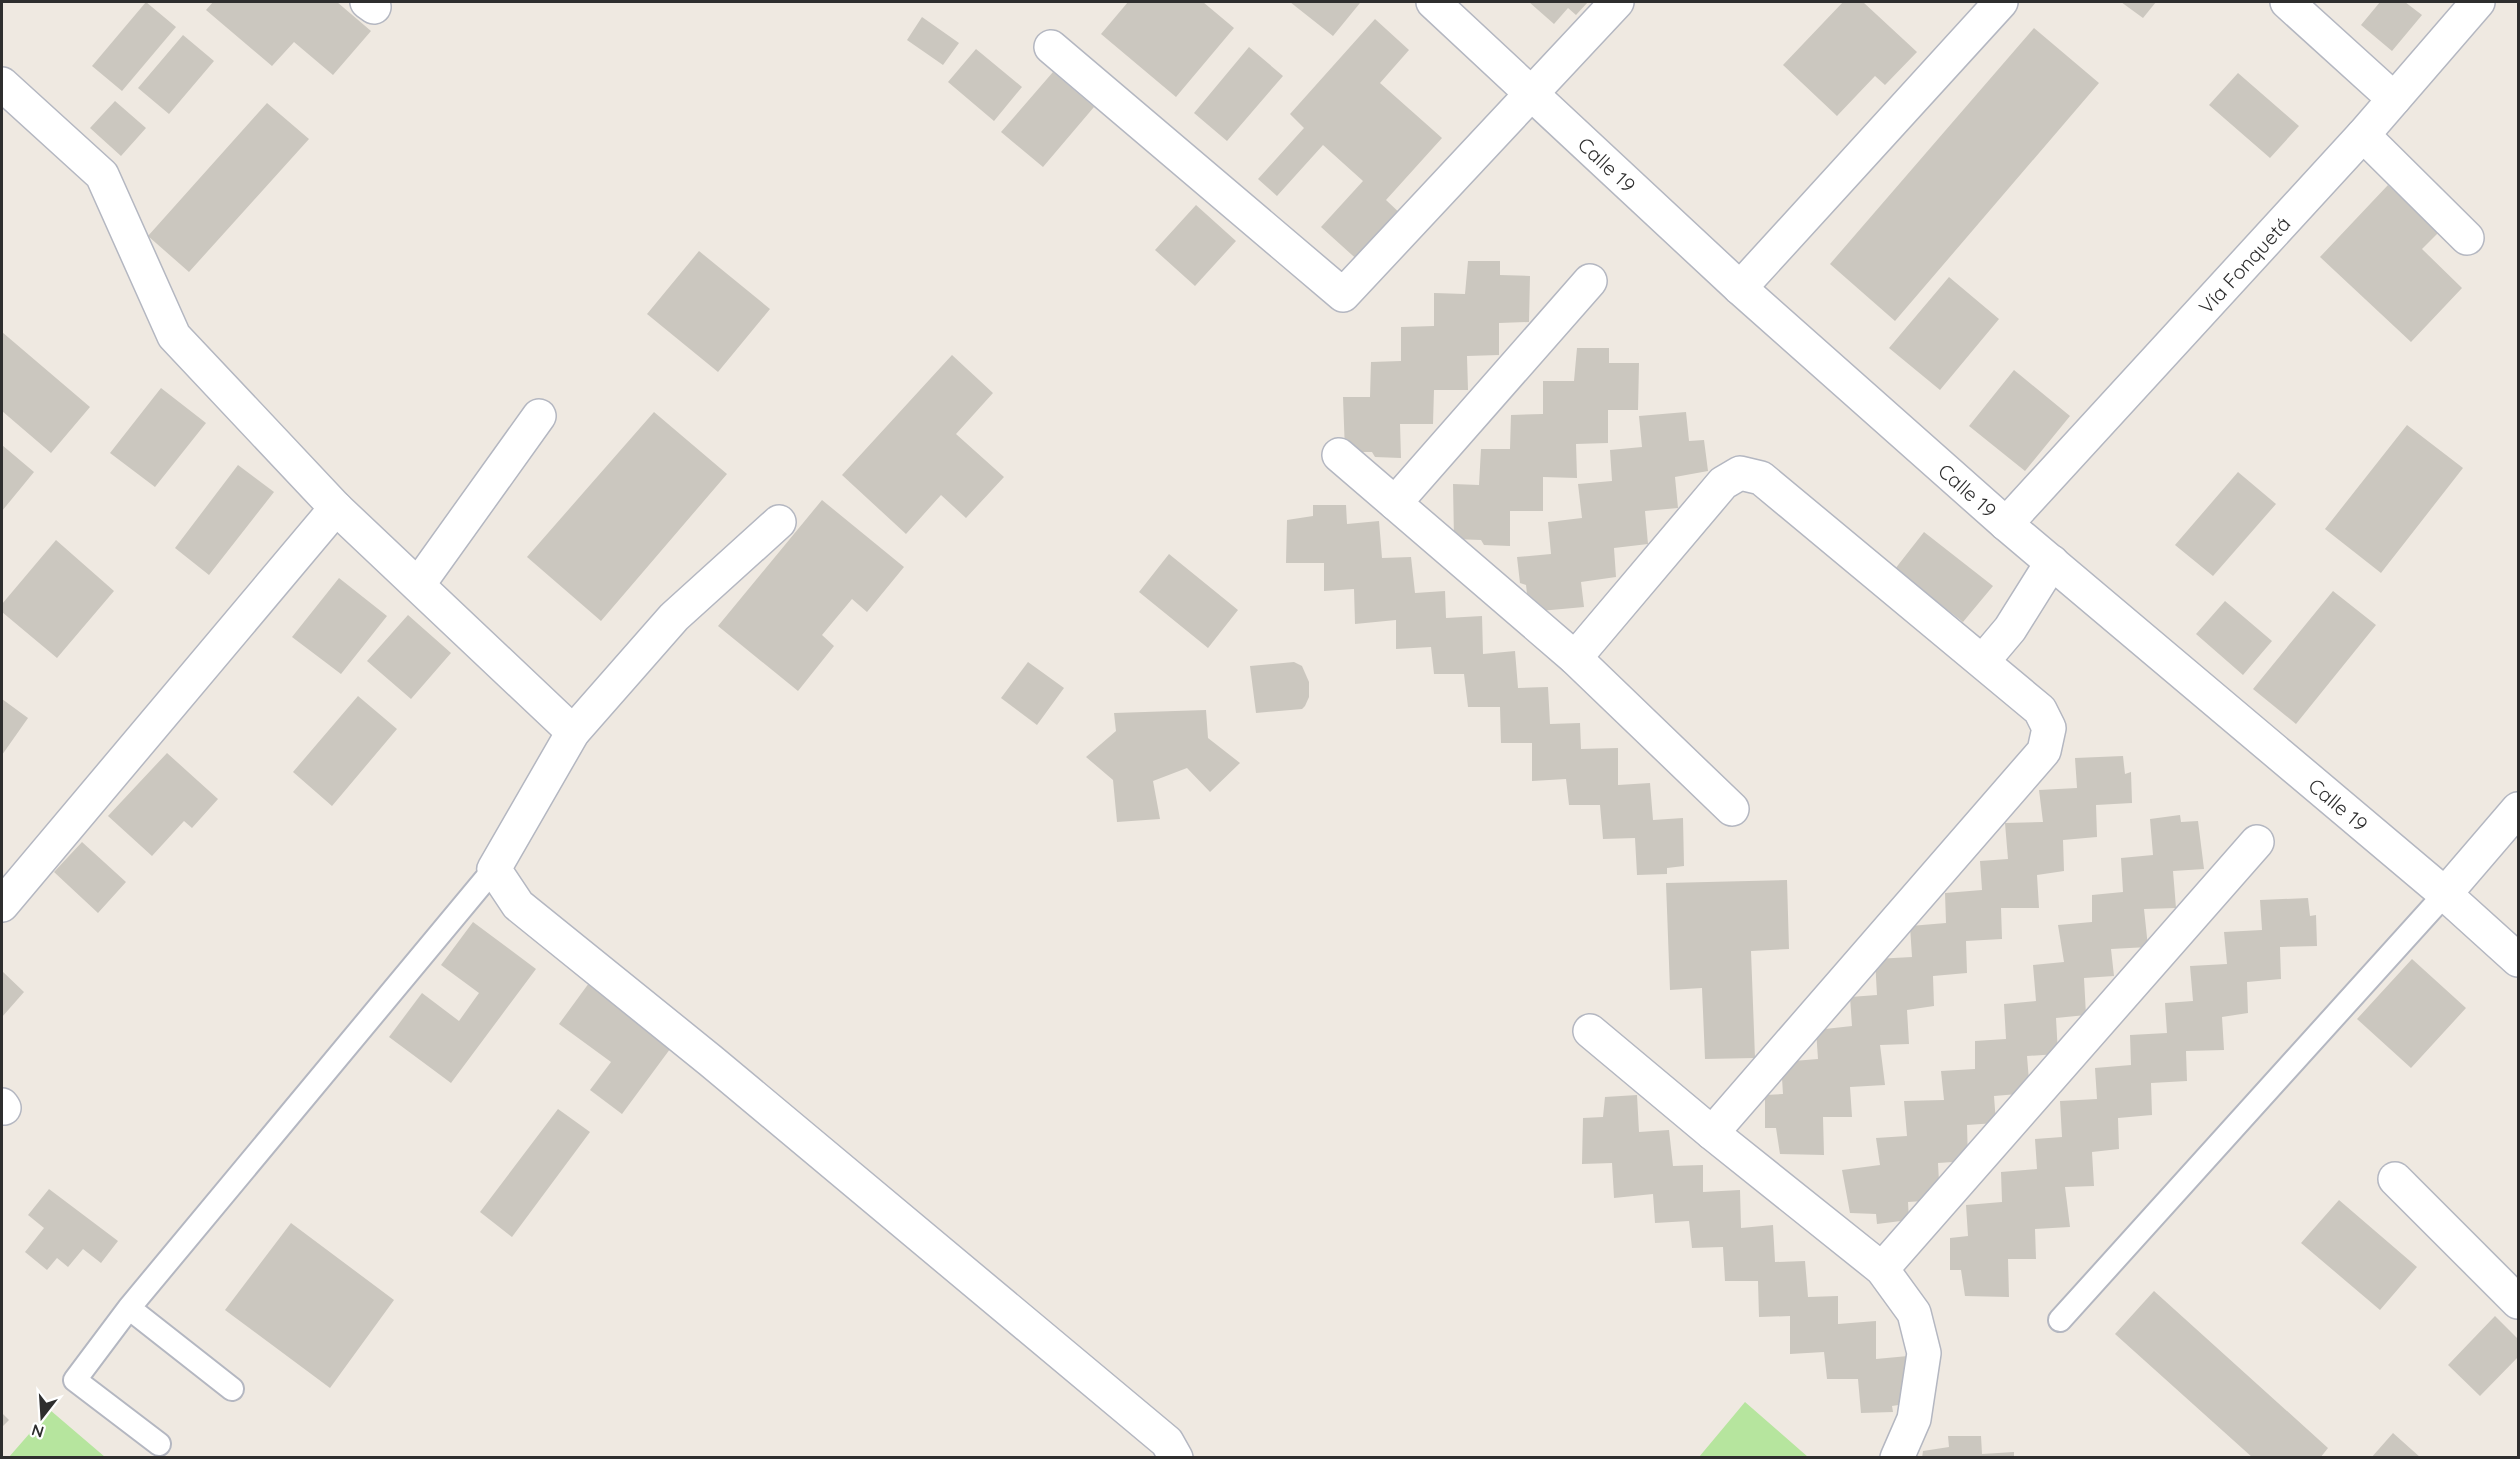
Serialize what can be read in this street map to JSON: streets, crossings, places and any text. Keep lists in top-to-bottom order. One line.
{"streets":{"street":["Calle 19","Vía Fonquetá"]},"crossings":[["Calle 19","Vía Fonquetá"]],"north":"bottom"}
